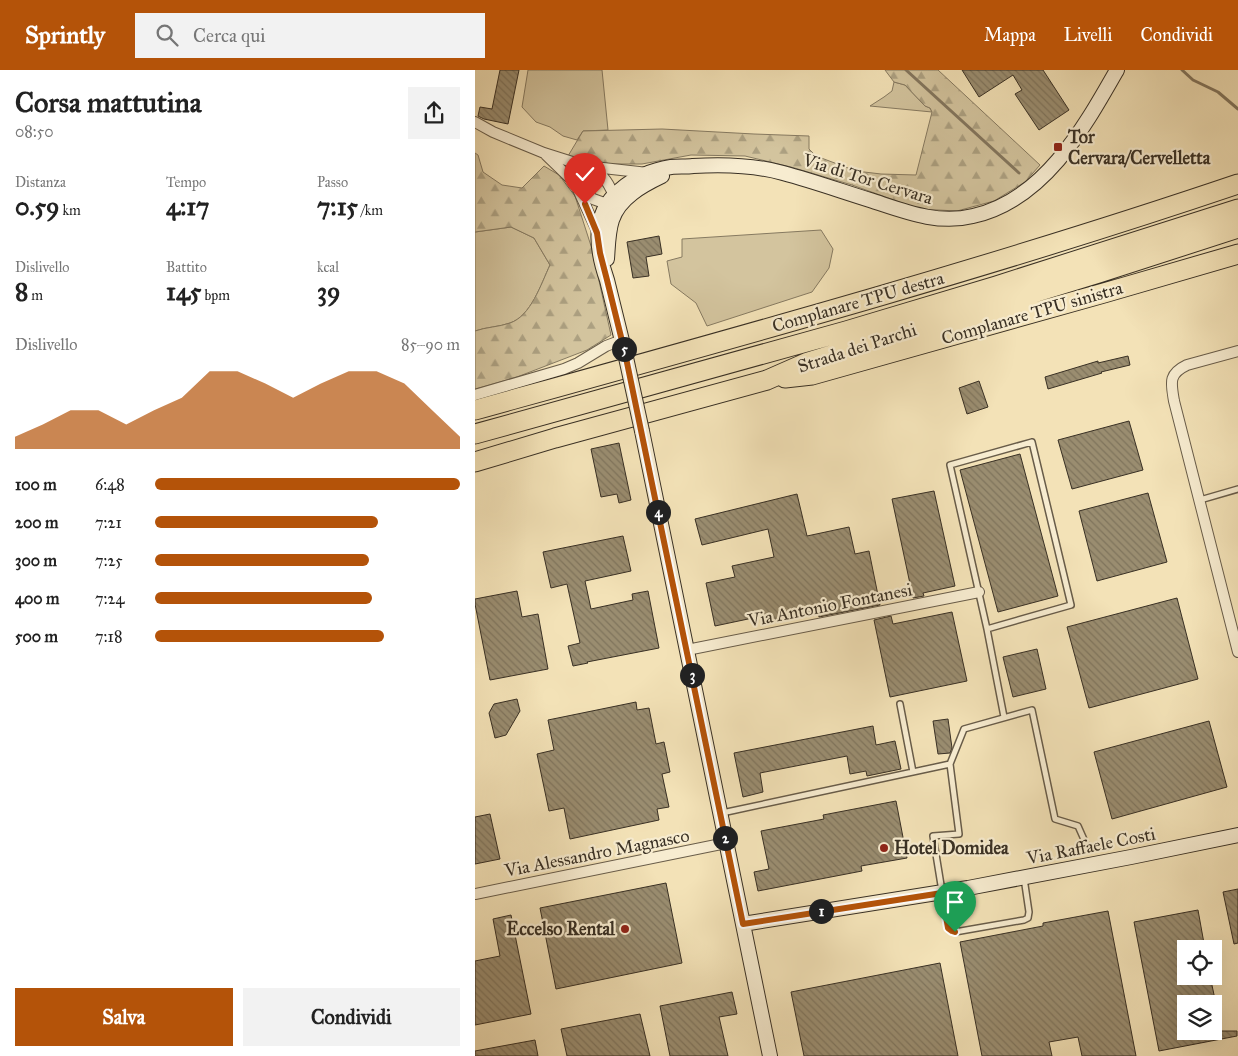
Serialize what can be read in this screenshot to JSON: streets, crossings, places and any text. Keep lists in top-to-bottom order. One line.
{"streets":{"highway":["Complanare TPU destra","Complanare TPU sinistra","Strada dei Parchi"],"street":["Via di Tor Cervara","Via Antonio Fontanesi","Via Raffaele Costi","Via Alessandro Magnasco"]},"crossings":[["Via di Tor Cervara","Via Antonio Fontanesi"],["Via di Tor Cervara","Via Raffaele Costi"],["Via di Tor Cervara","Via Alessandro Magnasco"],["Complanare TPU sinistra","Strada dei Parchi"]],"places":{"transit":["Tor Cervara/Cervelletta"],"other":["Hotel Domidea","Eccelso Rental"]},"page":{"header":"Sprintly","search":"Cerca qui","nav":["Mappa","Livelli","Condividi"],"heading":["Corsa mattutina","08:50"],"stats":[["Distanza","0.59 km"],["Tempo","4:17"],["Passo","7:15 /km"],["Dislivello","8 m"],["Battito","145 bpm"],["kcal","39"]],"chart":["Dislivello","85–90 m"],"pins":["5","4","3","2","1"],"list":[{"name":"100 m","note":"6:48"},{"name":"200 m","note":"7:21"},{"name":"300 m","note":"7:25"},{"name":"400 m","note":"7:24"},{"name":"500 m","note":"7:18"}],"buttons":["Salva","Condividi"]}}
